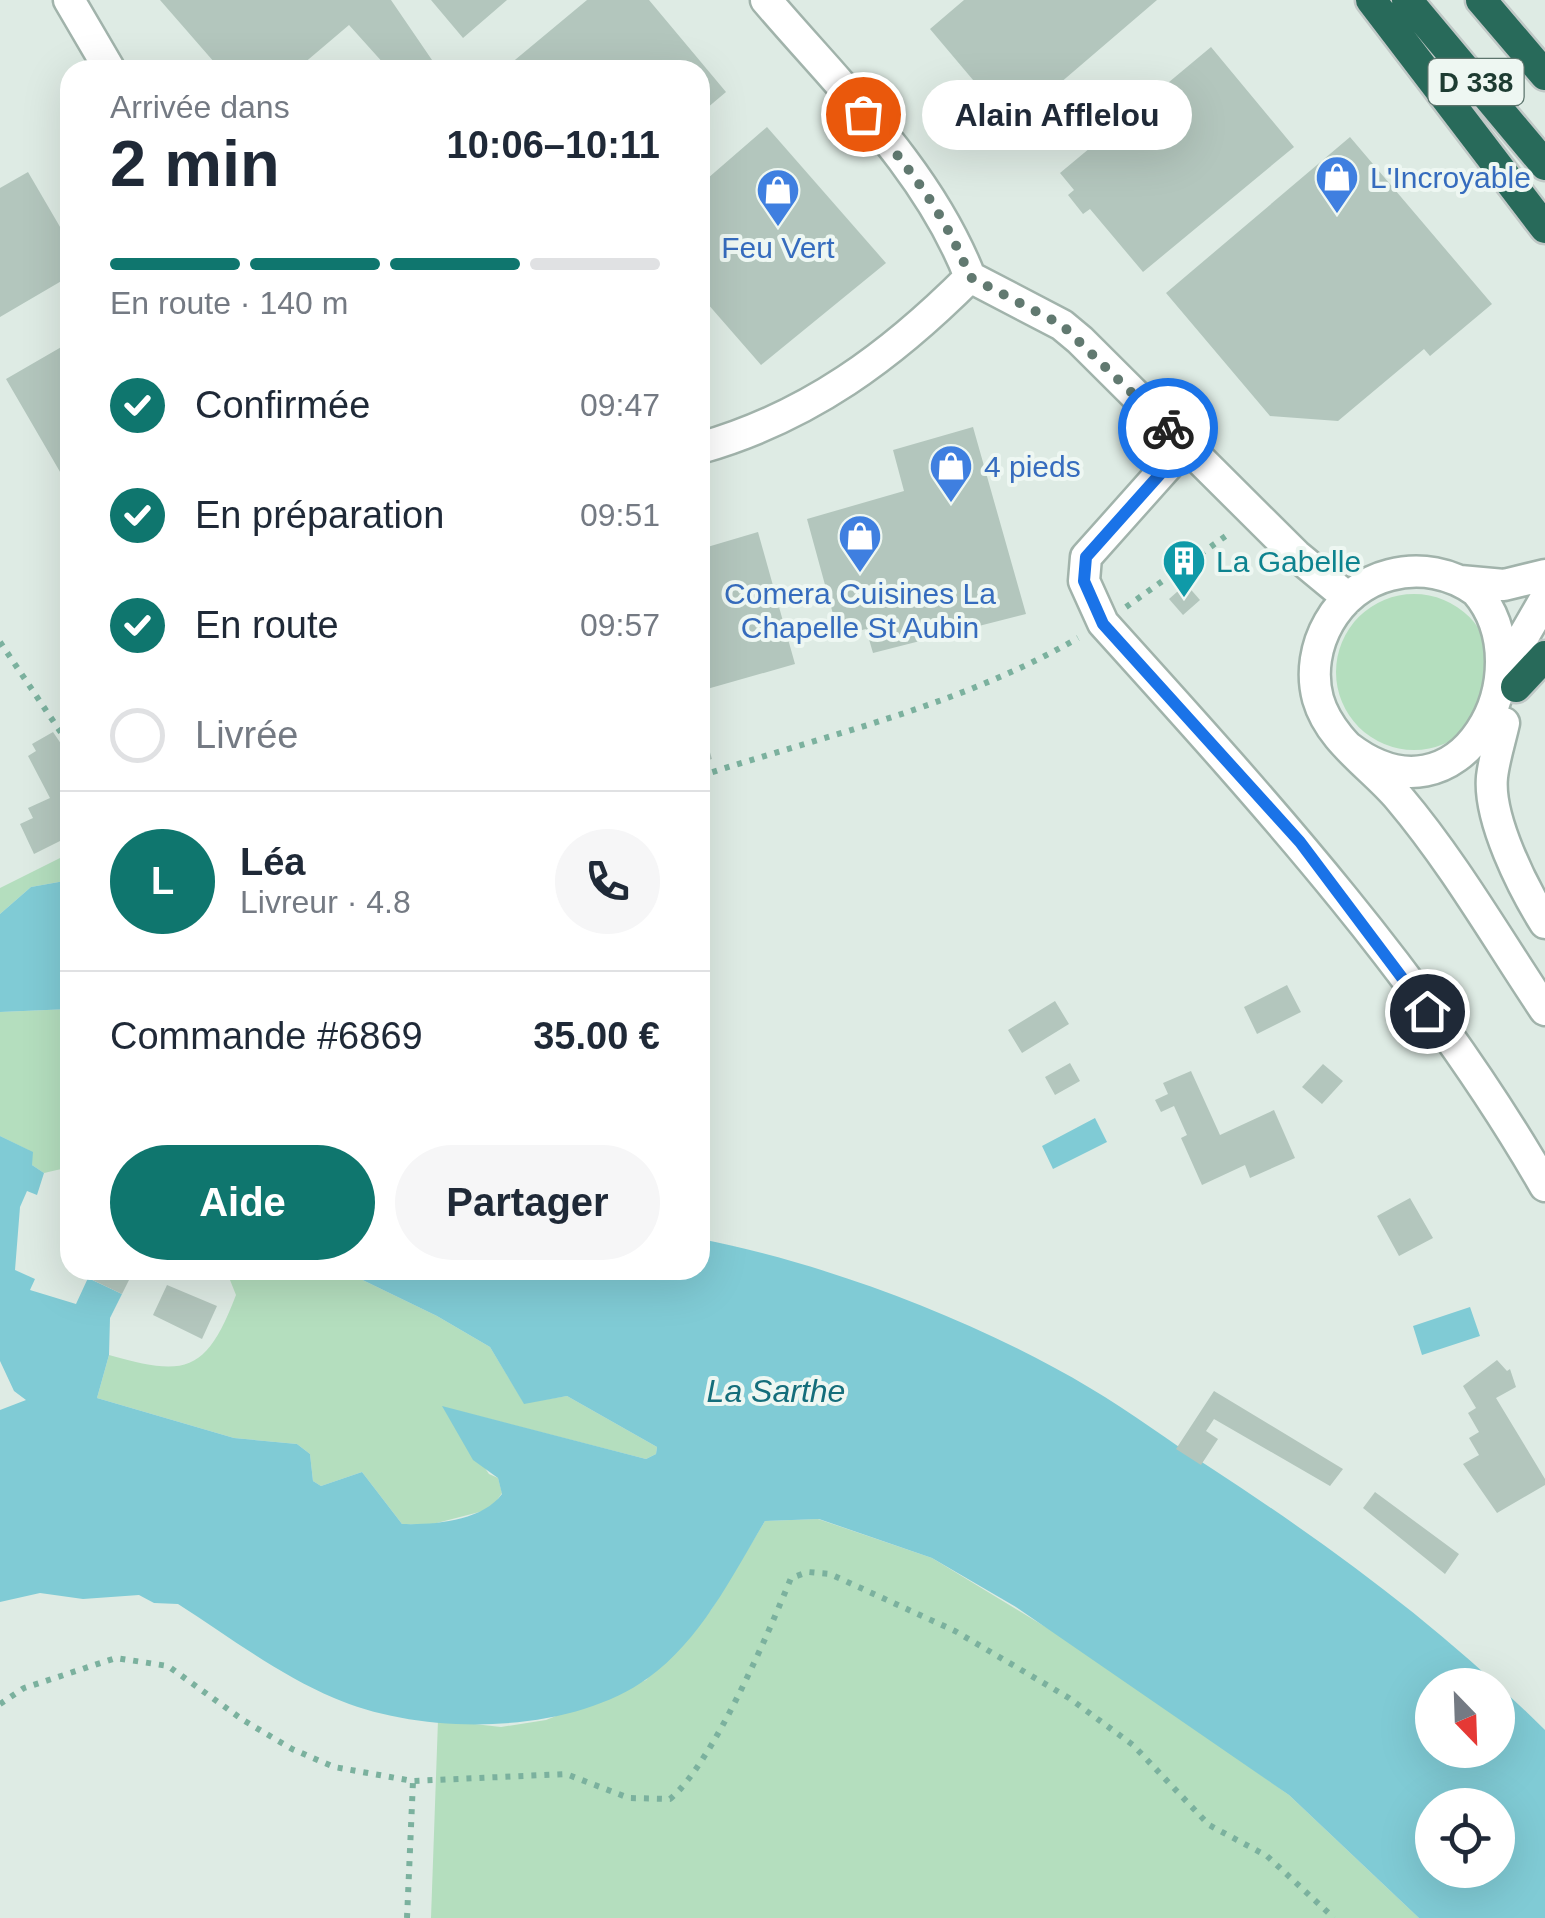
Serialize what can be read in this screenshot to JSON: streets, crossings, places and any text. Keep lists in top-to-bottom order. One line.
{"streets":{"highway":["D 338"]},"water":["La Sarthe"],"places":{"other":["Alain Afflelou"],"shop":["L'Incroyable","Feu Vert","4 pieds","Comera Cuisines La Chapelle St Aubin"],"building":["La Gabelle"]},"north":"bottom right","page":{"heading":["2 min","Arrivée dans","10:06–10:11"],"panel":["Léa","Livreur · 4.8","Commande #6869","35.00 €"],"bubble":"Alain Afflelou","bar":"En route · 140 m","list":[["Confirmée","09:47"],["En préparation","09:51"],["En route","09:57"],"Livrée"],"round":"L","buttons":["Aide","Partager"]}}
